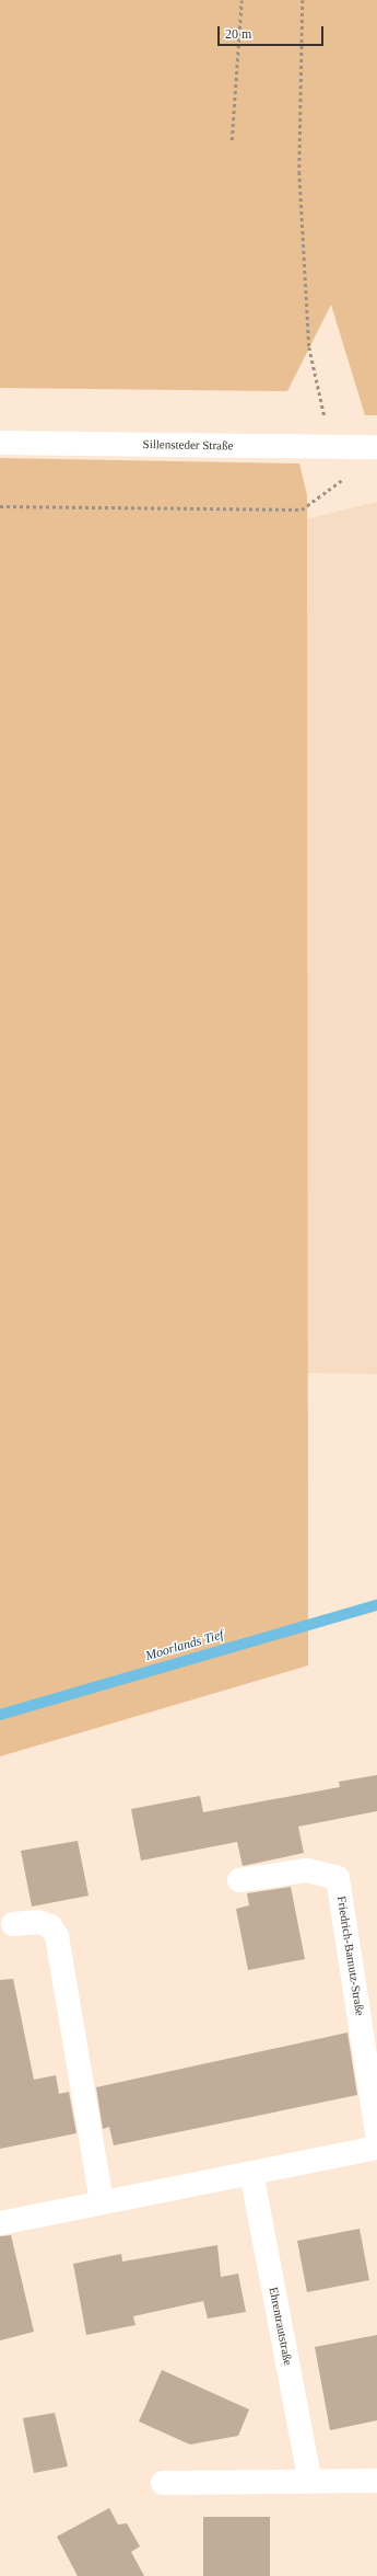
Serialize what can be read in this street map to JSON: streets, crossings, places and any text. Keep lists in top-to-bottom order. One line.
{"streets":{"street":["Sillensteder Straße","Friedrich-Barnutz-Straße","Ehrentrautstraße"]},"water":["Moorlands Tief"],"scale_bar":"20 m"}
